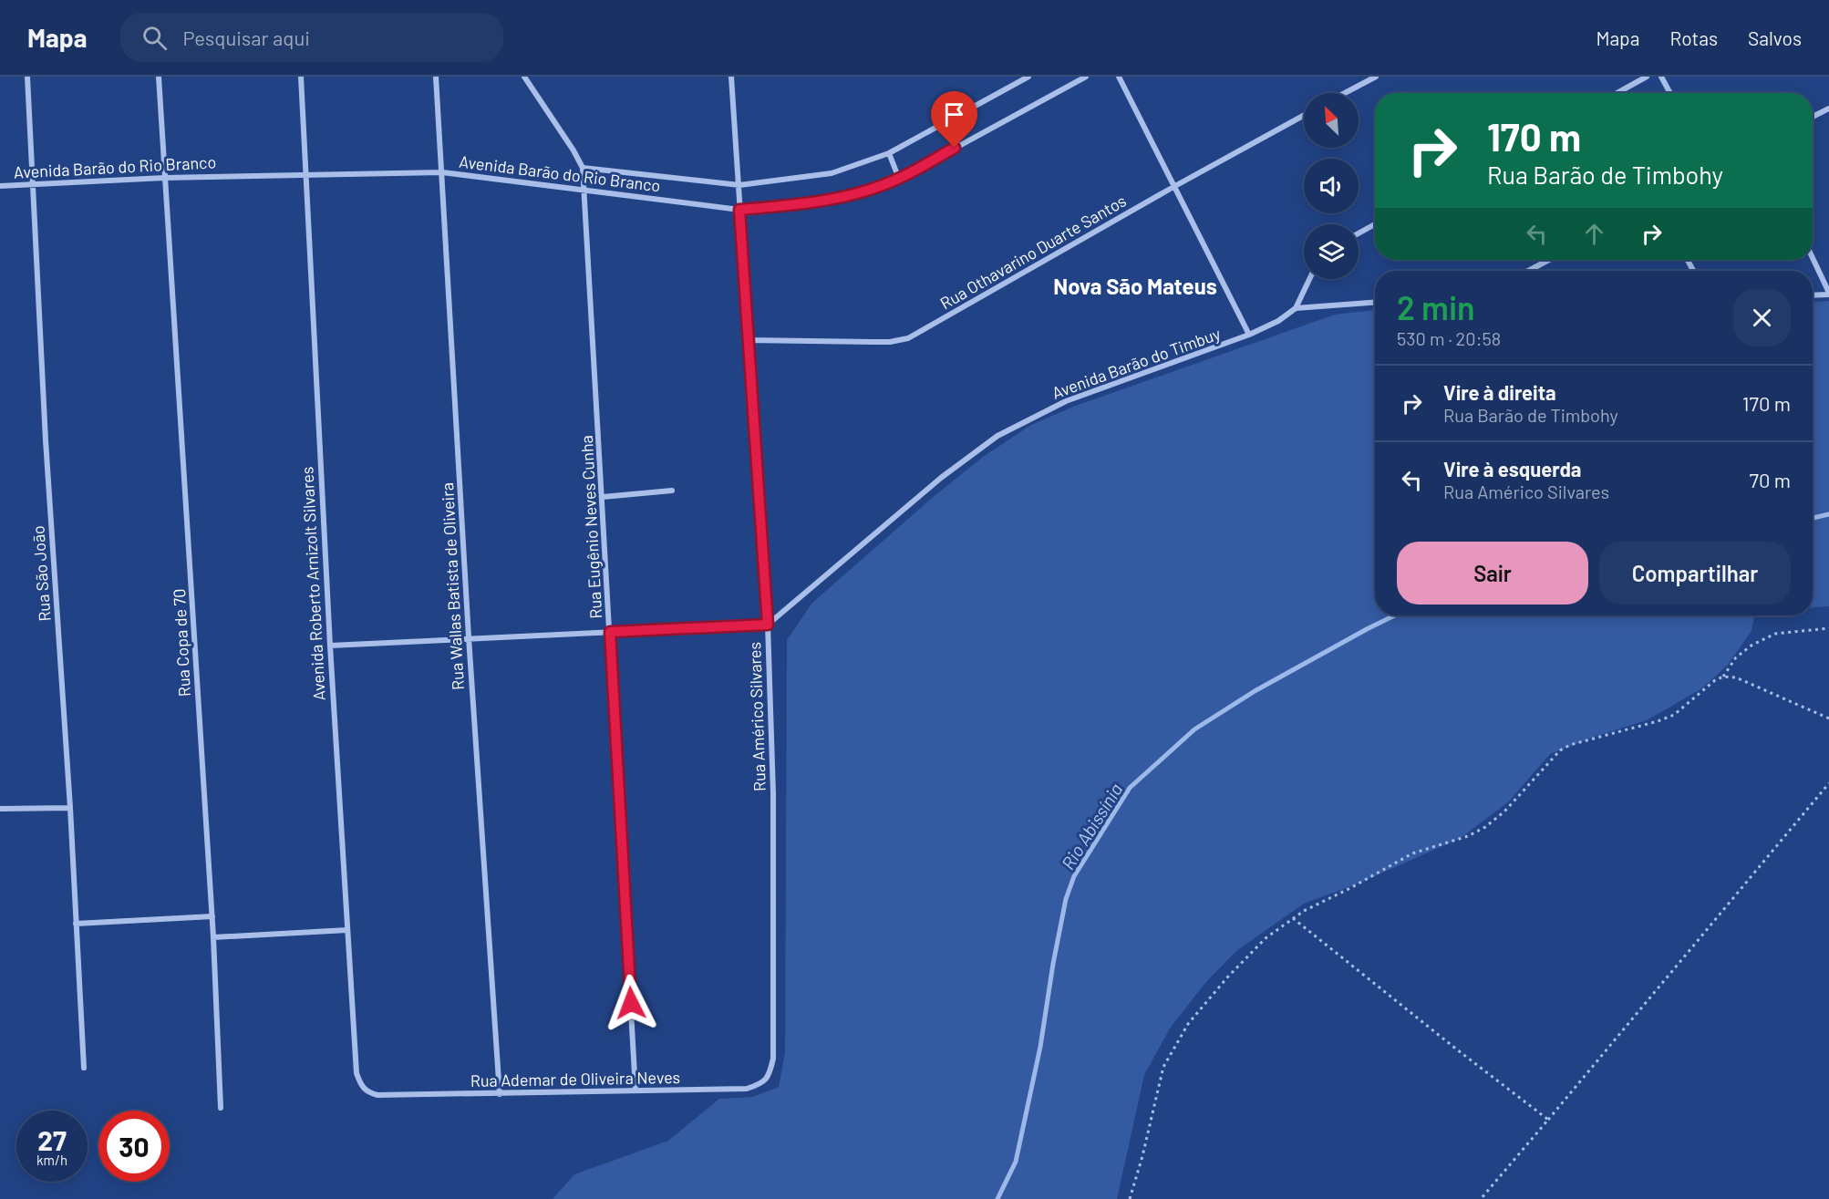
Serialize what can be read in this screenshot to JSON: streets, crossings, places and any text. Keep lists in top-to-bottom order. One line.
{"streets":{"street":["Avenida Barão do Rio Branco","Rua Othavarino Duarte Santos","Avenida Barão do Timbuy","Rua Eugênio Neves Cunha","Rua São João","Avenida Roberto Arnizolt Silvares","Rua Wallas Batista de Oliveira","Rua Copa de 70","Rua Américo Silvares","Rua Ademar de Oliveira Neves"]},"crossings":[["Avenida Barão do Rio Branco","Rua Eugênio Neves Cunha"],["Avenida Barão do Rio Branco","Rua São João"],["Avenida Barão do Rio Branco","Avenida Roberto Arnizolt Silvares"],["Avenida Barão do Rio Branco","Rua Wallas Batista de Oliveira"],["Avenida Barão do Rio Branco","Rua Copa de 70"],["Avenida Barão do Rio Branco","Rua Américo Silvares"],["Rua Othavarino Duarte Santos","Rua Américo Silvares"],["Avenida Barão do Timbuy","Rua Américo Silvares"],["Rua Eugênio Neves Cunha","Rua Ademar de Oliveira Neves"],["Avenida Roberto Arnizolt Silvares","Rua Ademar de Oliveira Neves"],["Rua Wallas Batista de Oliveira","Rua Ademar de Oliveira Neves"],["Rua Américo Silvares","Rua Ademar de Oliveira Neves"]],"districts":["Nova São Mateus"],"water":["Rio Abissínia"],"north":"top left","page":{"header":"Mapa","search":"Pesquisar aqui","nav":["Mapa","Rotas","Salvos"],"turn":["170 m","Rua Barão de Timbohy"],"heading":["2 min","530 m · 20:58"],"list":[{"name":"Vire à direita","note":"Rua Barão de Timbohy","value":"170 m"},{"name":"Vire à esquerda","note":"Rua Américo Silvares","value":"70 m"}],"buttons":["Sair","Compartilhar"],"speed":"27 km/h","limit":"30"}}
